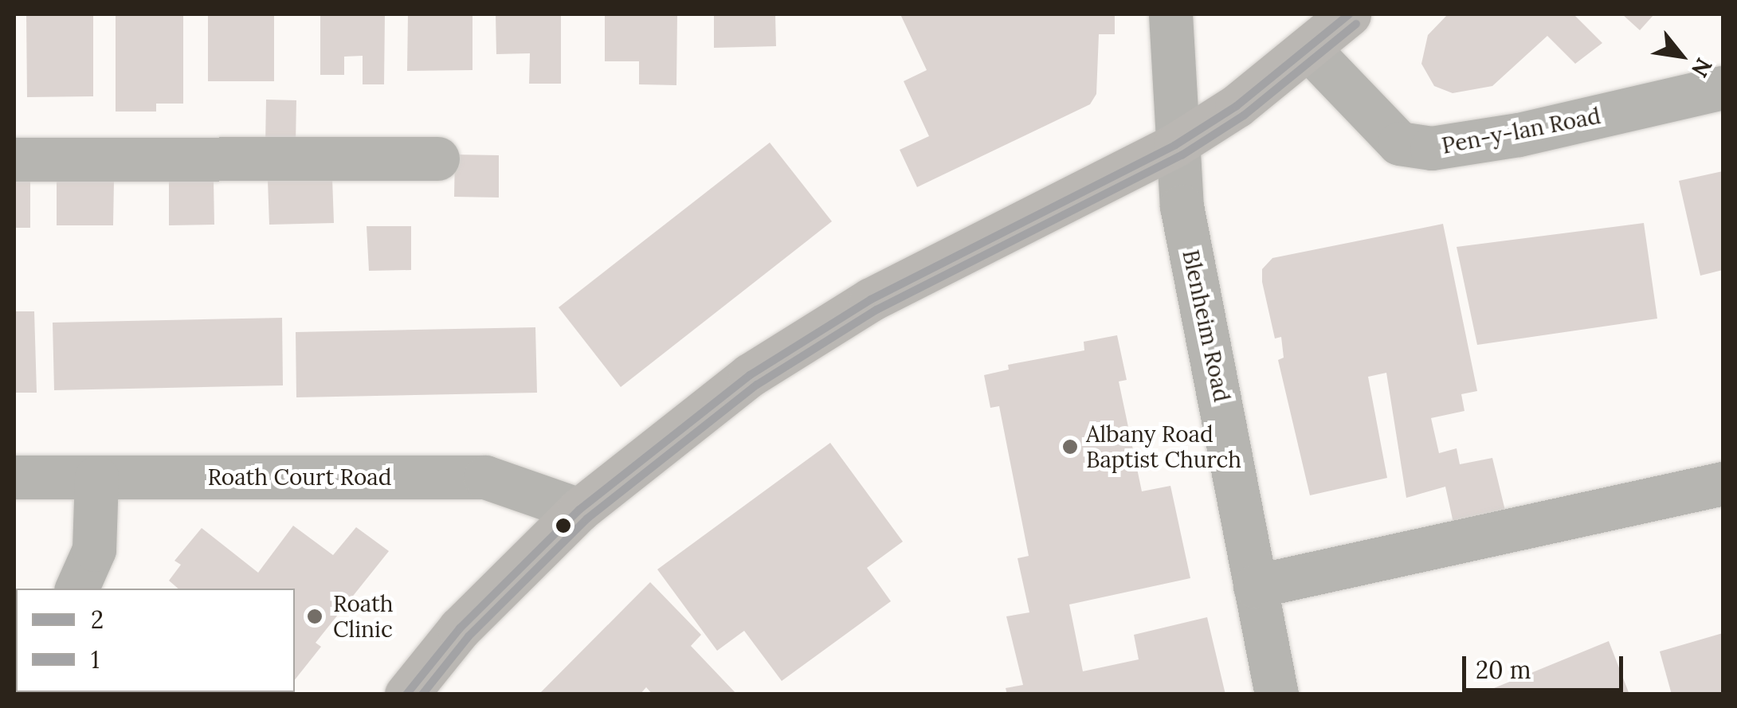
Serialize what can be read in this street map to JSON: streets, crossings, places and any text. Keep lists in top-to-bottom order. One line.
{"streets":{"street":["Pen-y-lan Road","Blenheim Road","Roath Court Road"]},"places":["Albany Road Baptist Church","Roath Clinic"],"lines":["transit line 2","transit line 1"],"legend":["2","1"],"scale_bar":"20 m","north":"bottom right"}
